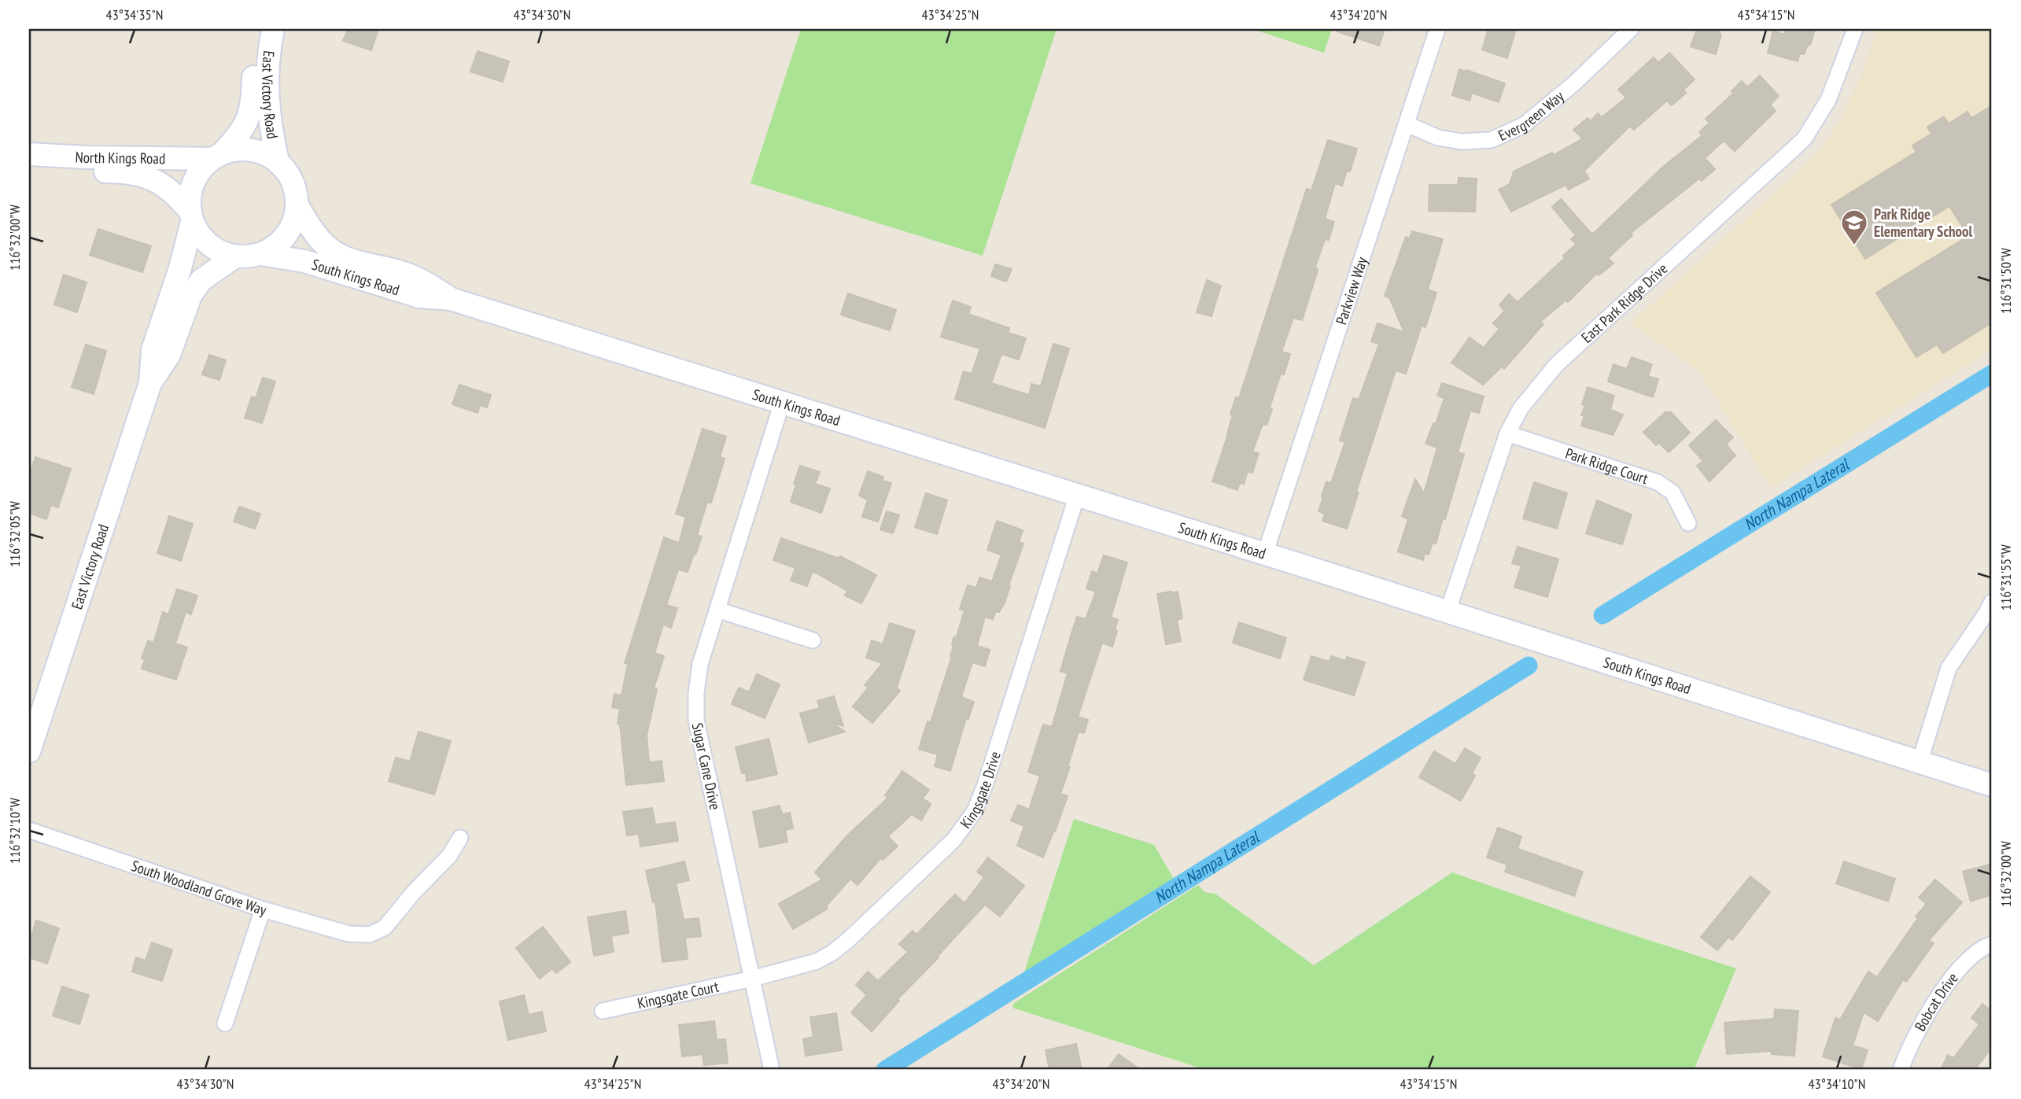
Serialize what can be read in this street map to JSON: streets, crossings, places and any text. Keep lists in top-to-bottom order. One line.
{"streets":{"main road":["East Victory Road","North Kings Road","South Kings Road"],"street":["Evergreen Way","Parkview Way","East Park Ridge Drive","Park Ridge Court","Sugar Cane Drive","Kingsgate Drive","South Woodland Grove Way","Kingsgate Court","Bobcat Drive"]},"crossings":[["East Victory Road","North Kings Road"],["East Victory Road","South Kings Road"],["Evergreen Way","Parkview Way"],["North Kings Road","South Kings Road"],["South Kings Road","Parkview Way"],["South Kings Road","East Park Ridge Drive"],["South Kings Road","Sugar Cane Drive"],["South Kings Road","Kingsgate Drive"],["East Park Ridge Drive","Park Ridge Court"],["Sugar Cane Drive","Kingsgate Drive"],["Sugar Cane Drive","Kingsgate Court"],["Kingsgate Drive","Kingsgate Court"]],"water":["North Nampa Lateral"],"places":{"school or university":["Park Ridge Elementary School"]},"coordinates":["43°34'35\"N","43°34'30\"N","43°34'25\"N","43°34'20\"N","43°34'15\"N","116°32'00\"W","116°31'50\"W","116°32'05\"W","116°31'55\"W","116°32'10\"W","43°34'10\"N"]}
